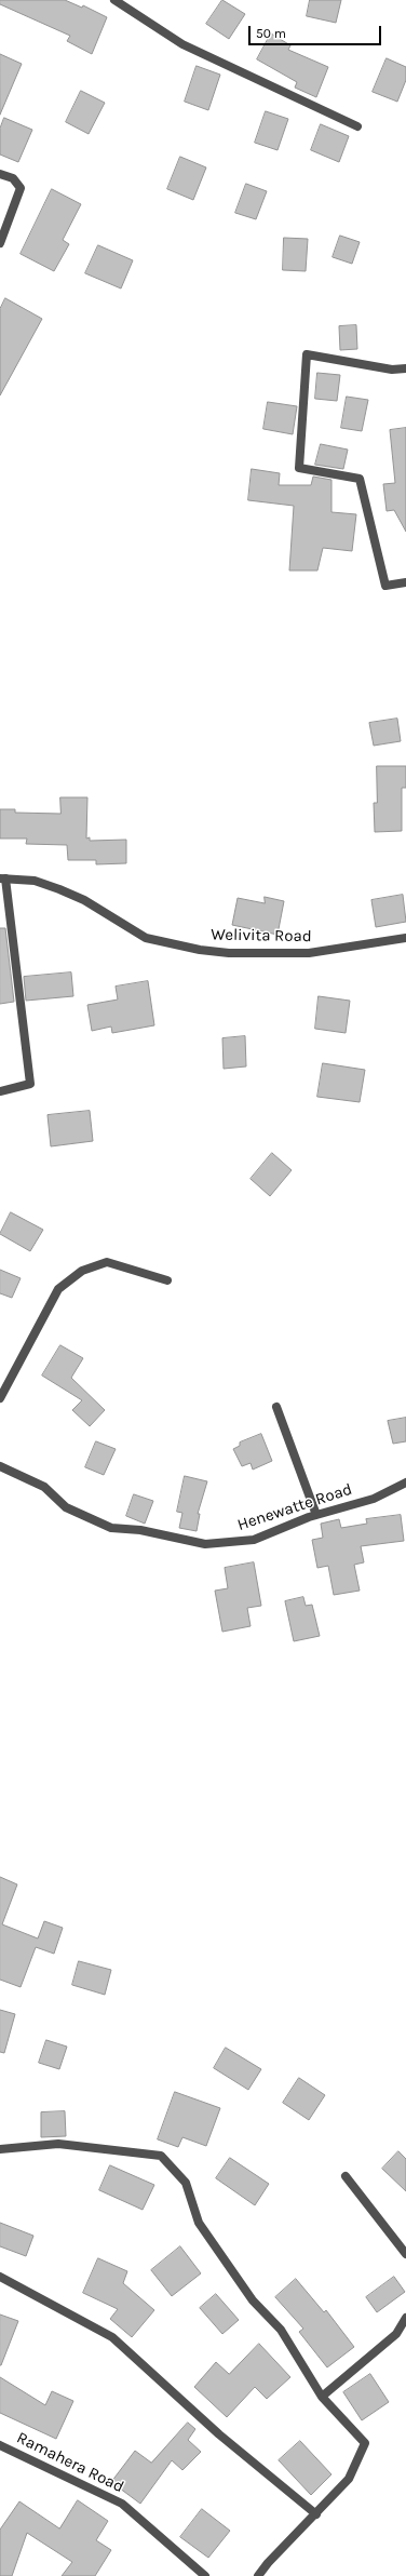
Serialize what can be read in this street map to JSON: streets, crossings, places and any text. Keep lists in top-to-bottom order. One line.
{"streets":{"street":["Welivita Road","Henewatte Road","Ramahera Road"]},"scale_bar":"50 m"}
